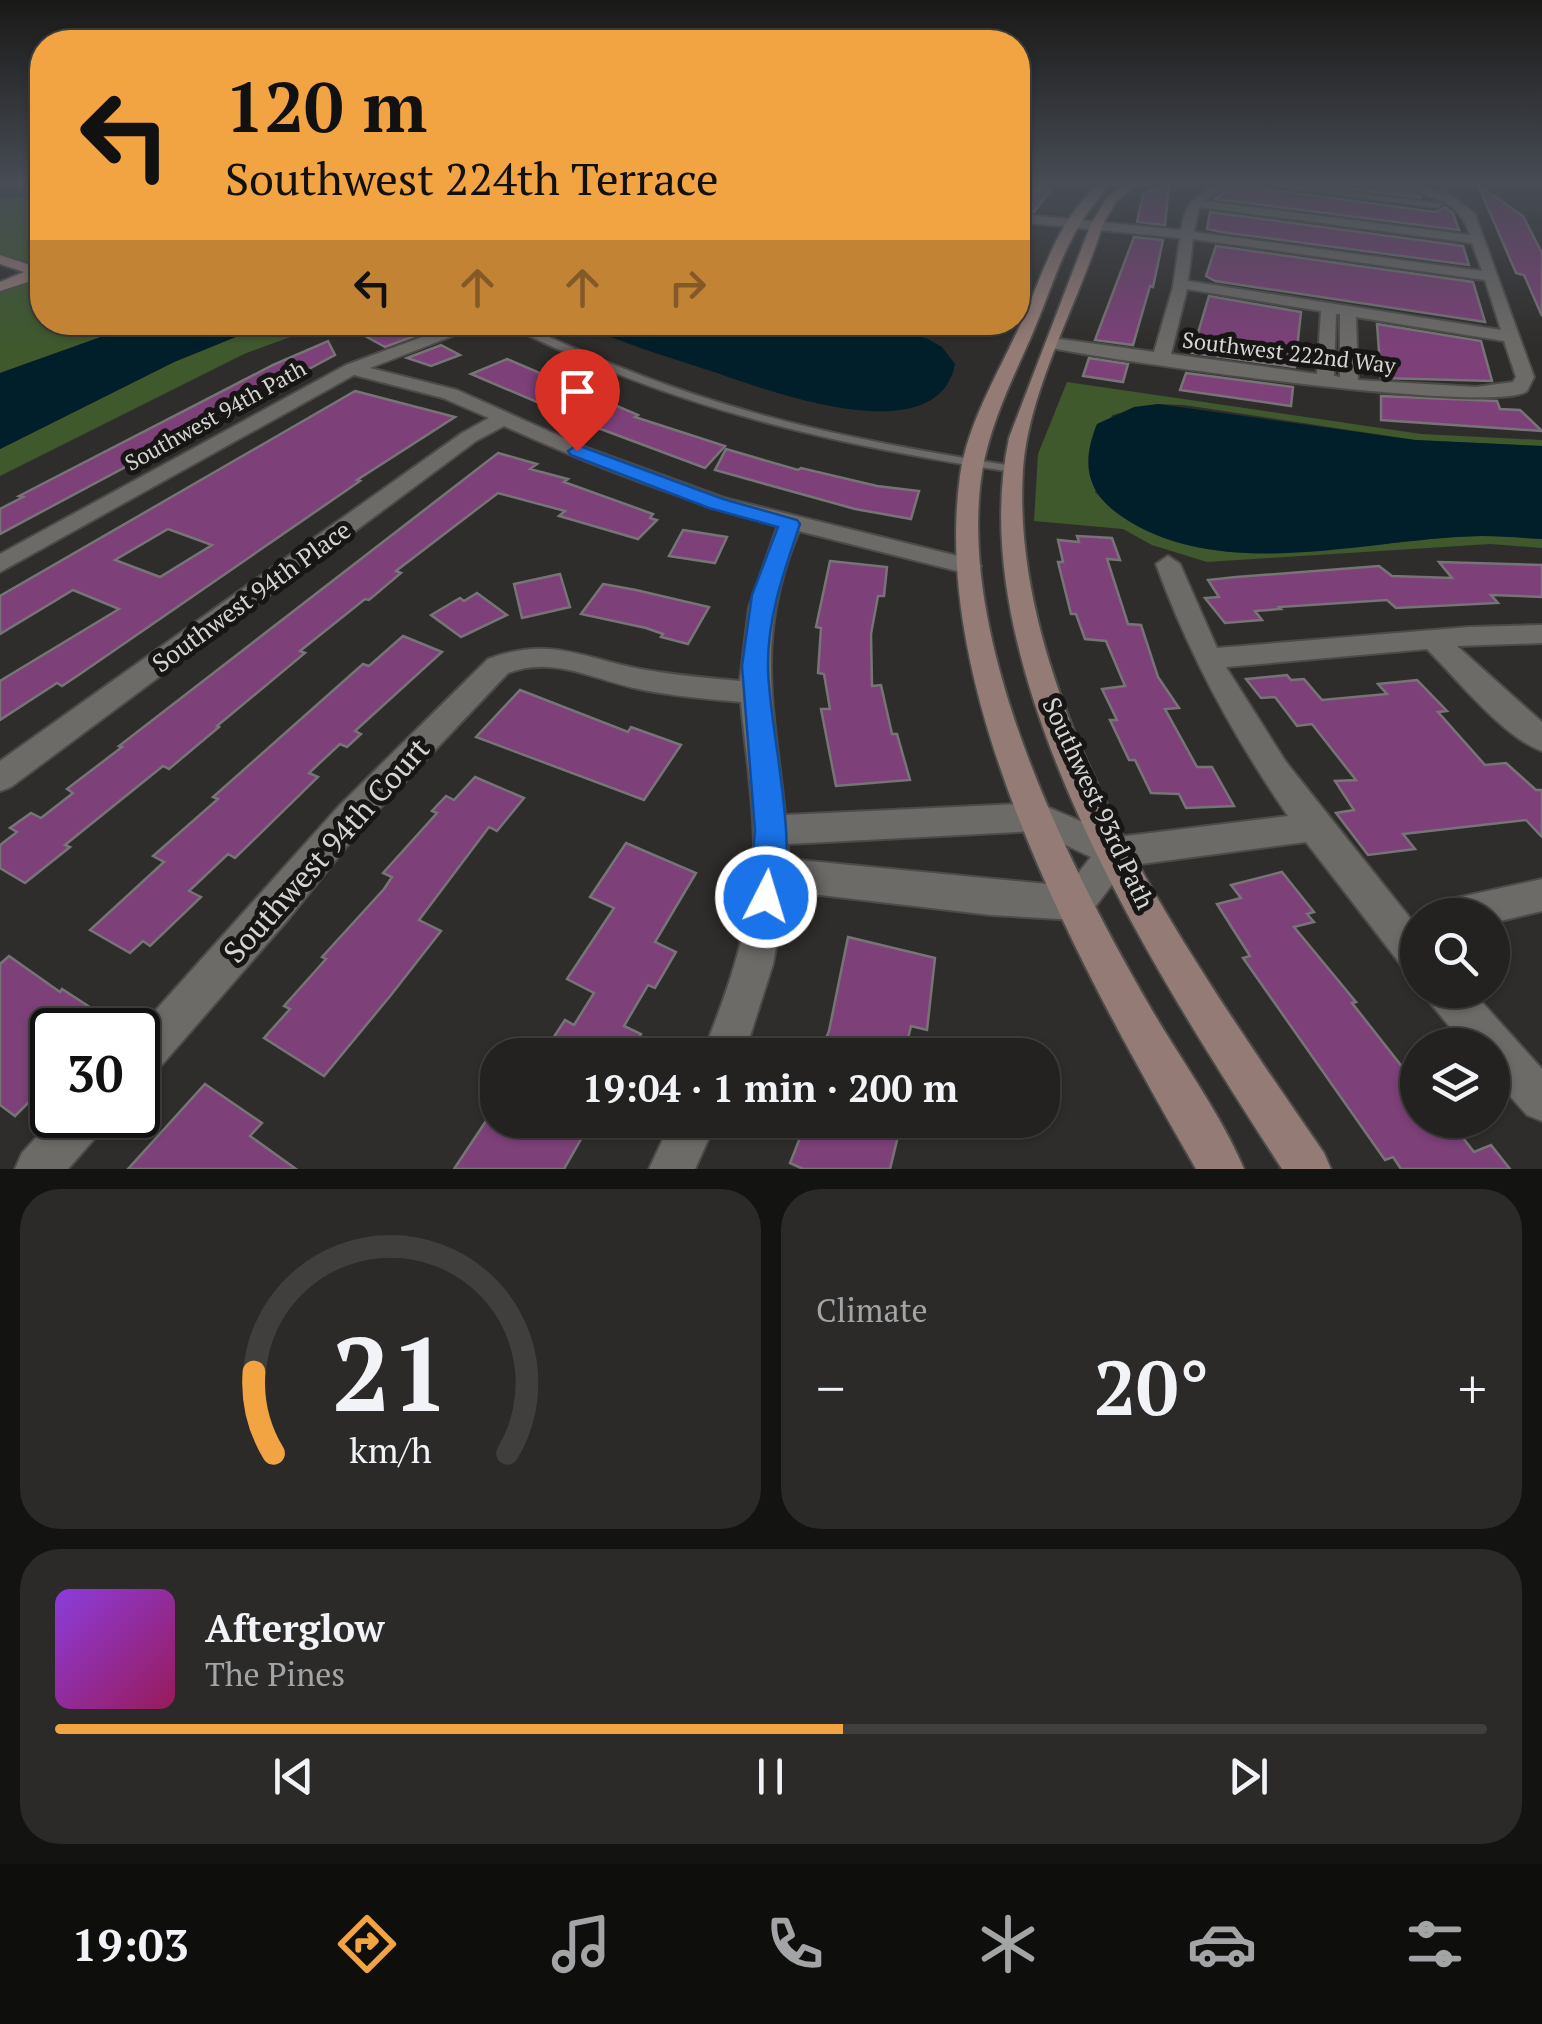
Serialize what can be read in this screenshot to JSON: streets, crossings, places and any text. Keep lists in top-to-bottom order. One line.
{"streets":{"street":["Southwest 222nd Way","Southwest 94th Path","Southwest 94th Place","Southwest 93rd Path","Southwest 94th Court"]},"crossings":[["Southwest 222nd Way","Southwest 93rd Path"]],"page":{"turn":["120 m","Southwest 224th Terrace"],"limit":"30","trip":"19:04 · 1 min · 200 m","tile":"Climate","heat":["−","20°","+"],"song":["Afterglow","The Pines"],"tabs":"19:03","gauge":["21","km/h"]}}
